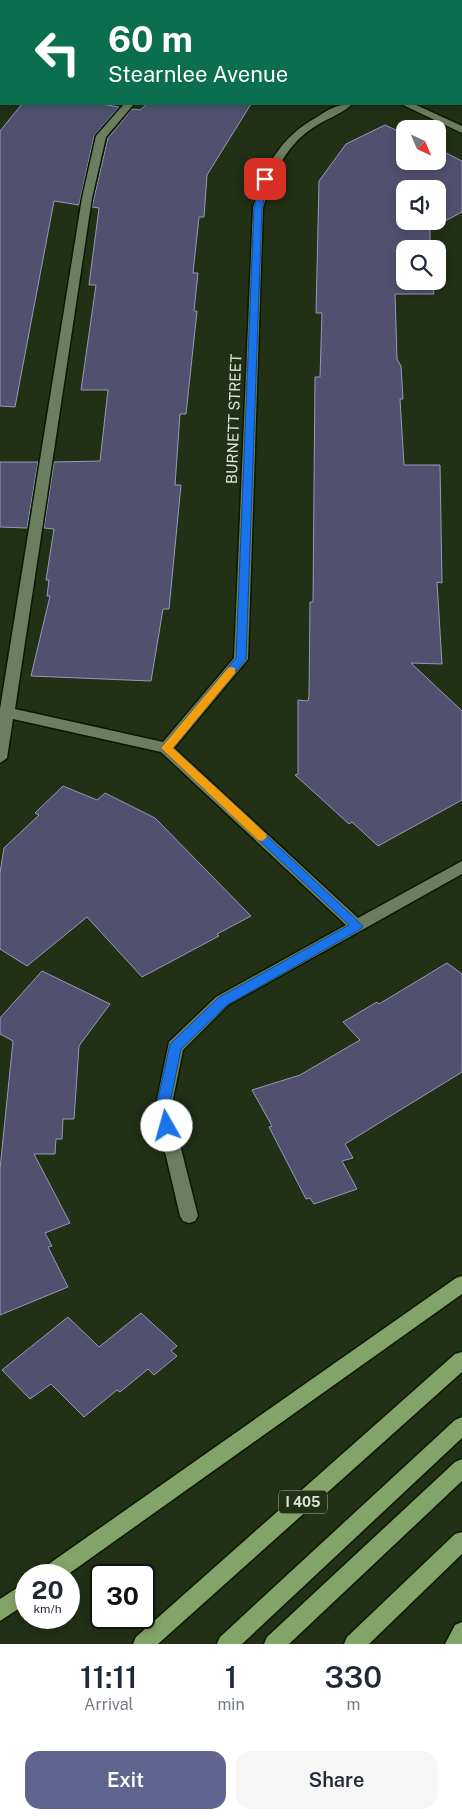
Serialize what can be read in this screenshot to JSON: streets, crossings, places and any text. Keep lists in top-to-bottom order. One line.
{"streets":{"highway":["I 405"],"street":["BURNETT STREET"]},"north":"bottom right","page":{"turn":["60 m","Stearnlee Avenue"],"speed":"20 km/h","limit":"30","eta":["11:11","Arrival","1","min","330","m"],"buttons":["Exit","Share"]}}
